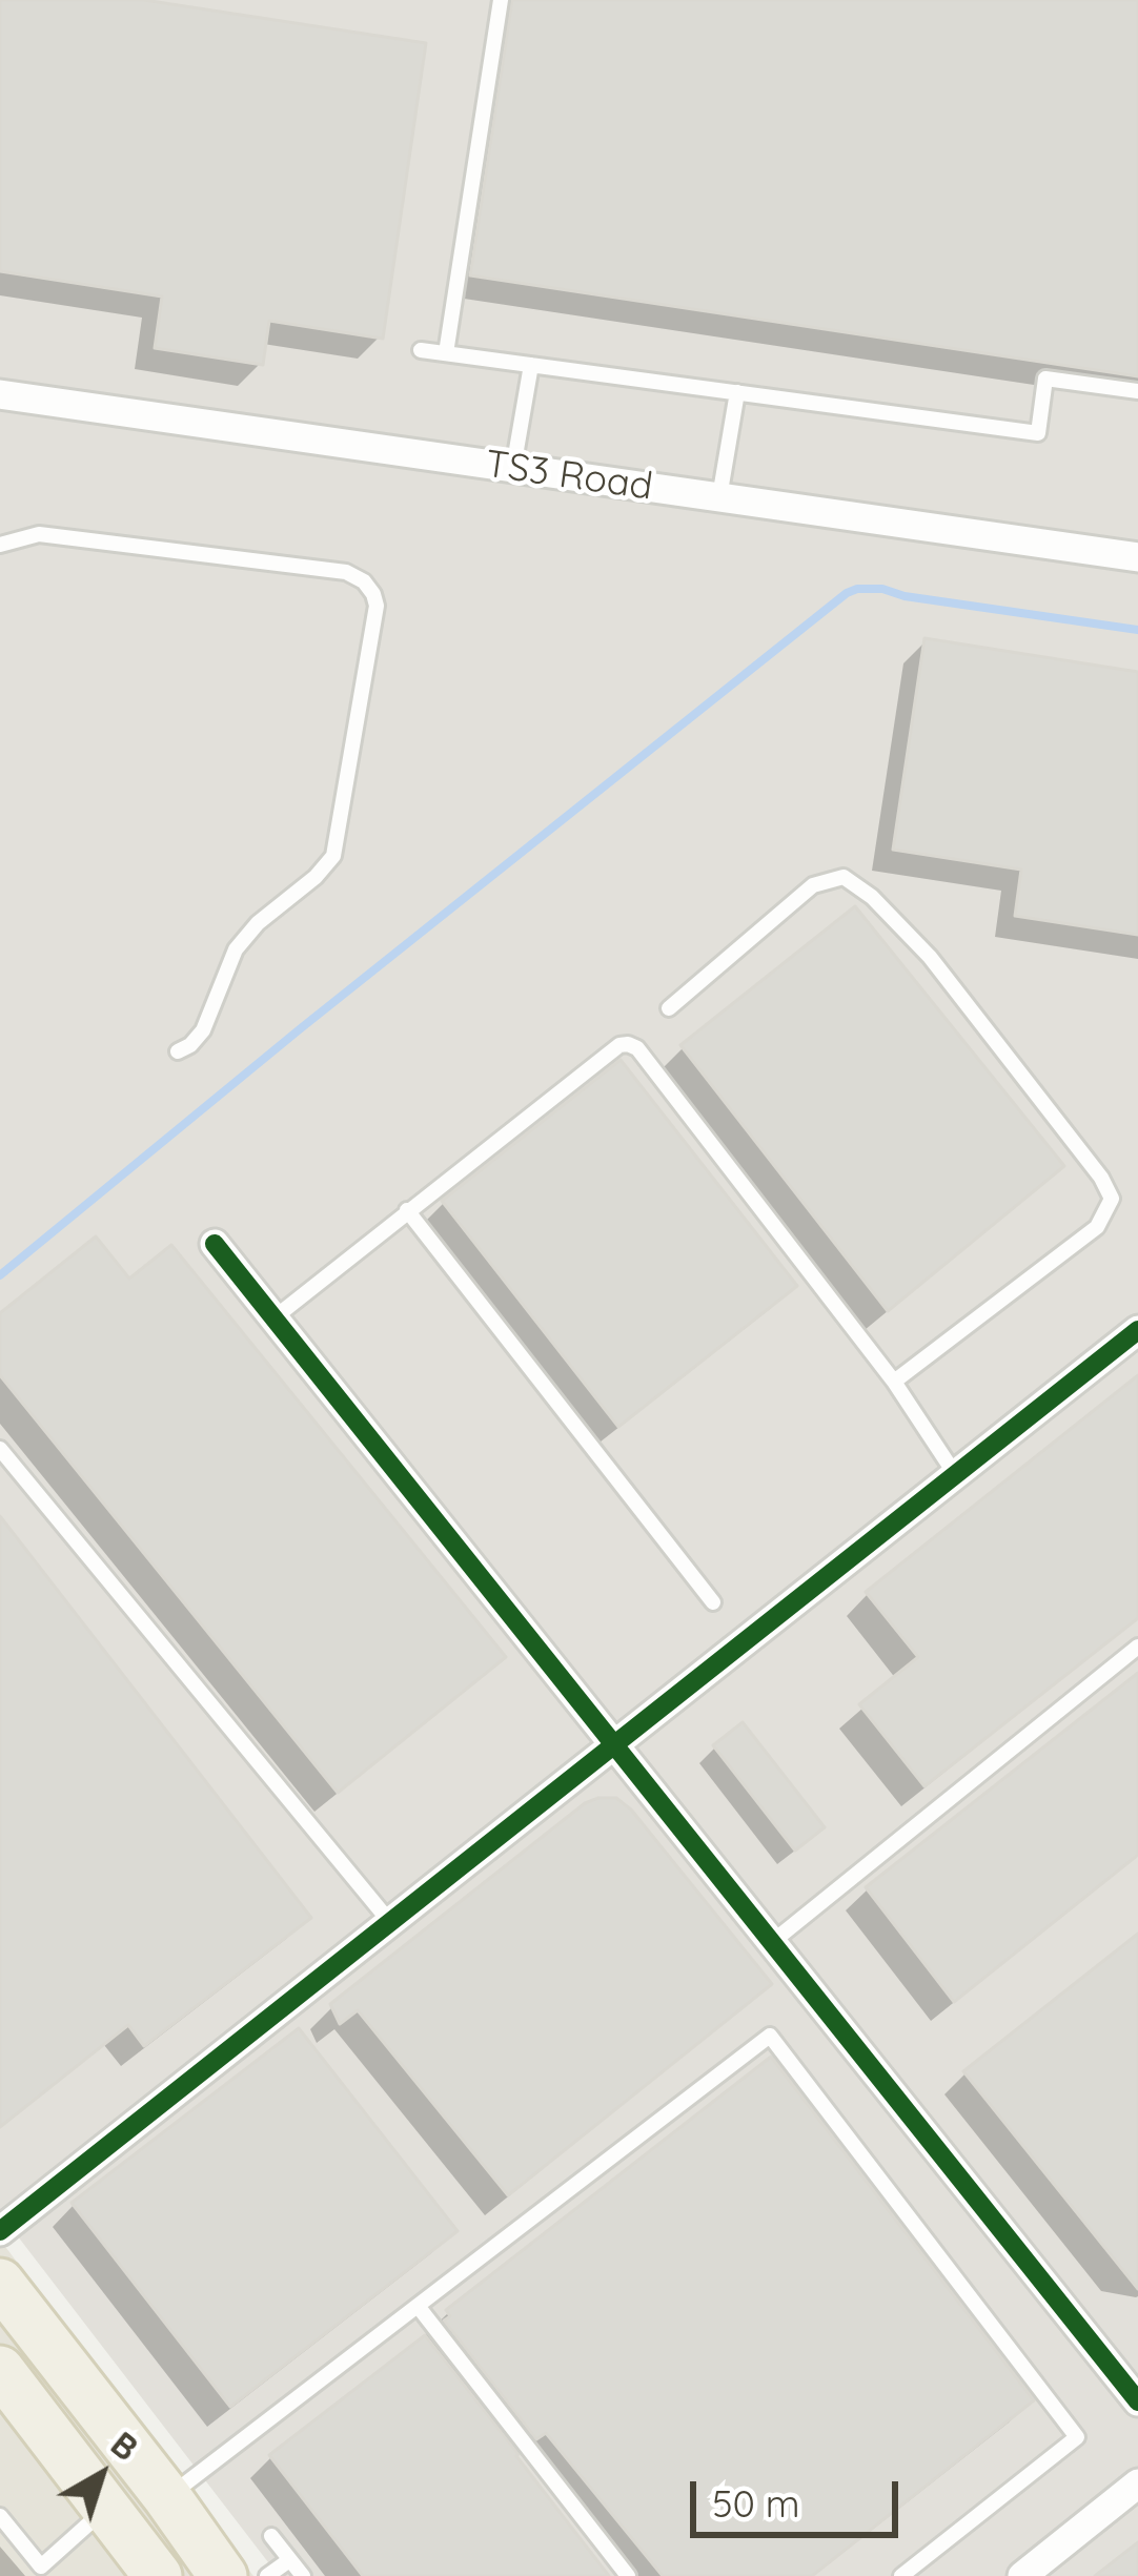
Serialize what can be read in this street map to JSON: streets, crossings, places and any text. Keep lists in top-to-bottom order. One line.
{"streets":{"street":["TS3 Road"]},"scale_bar":"50 m","north":"top right"}
